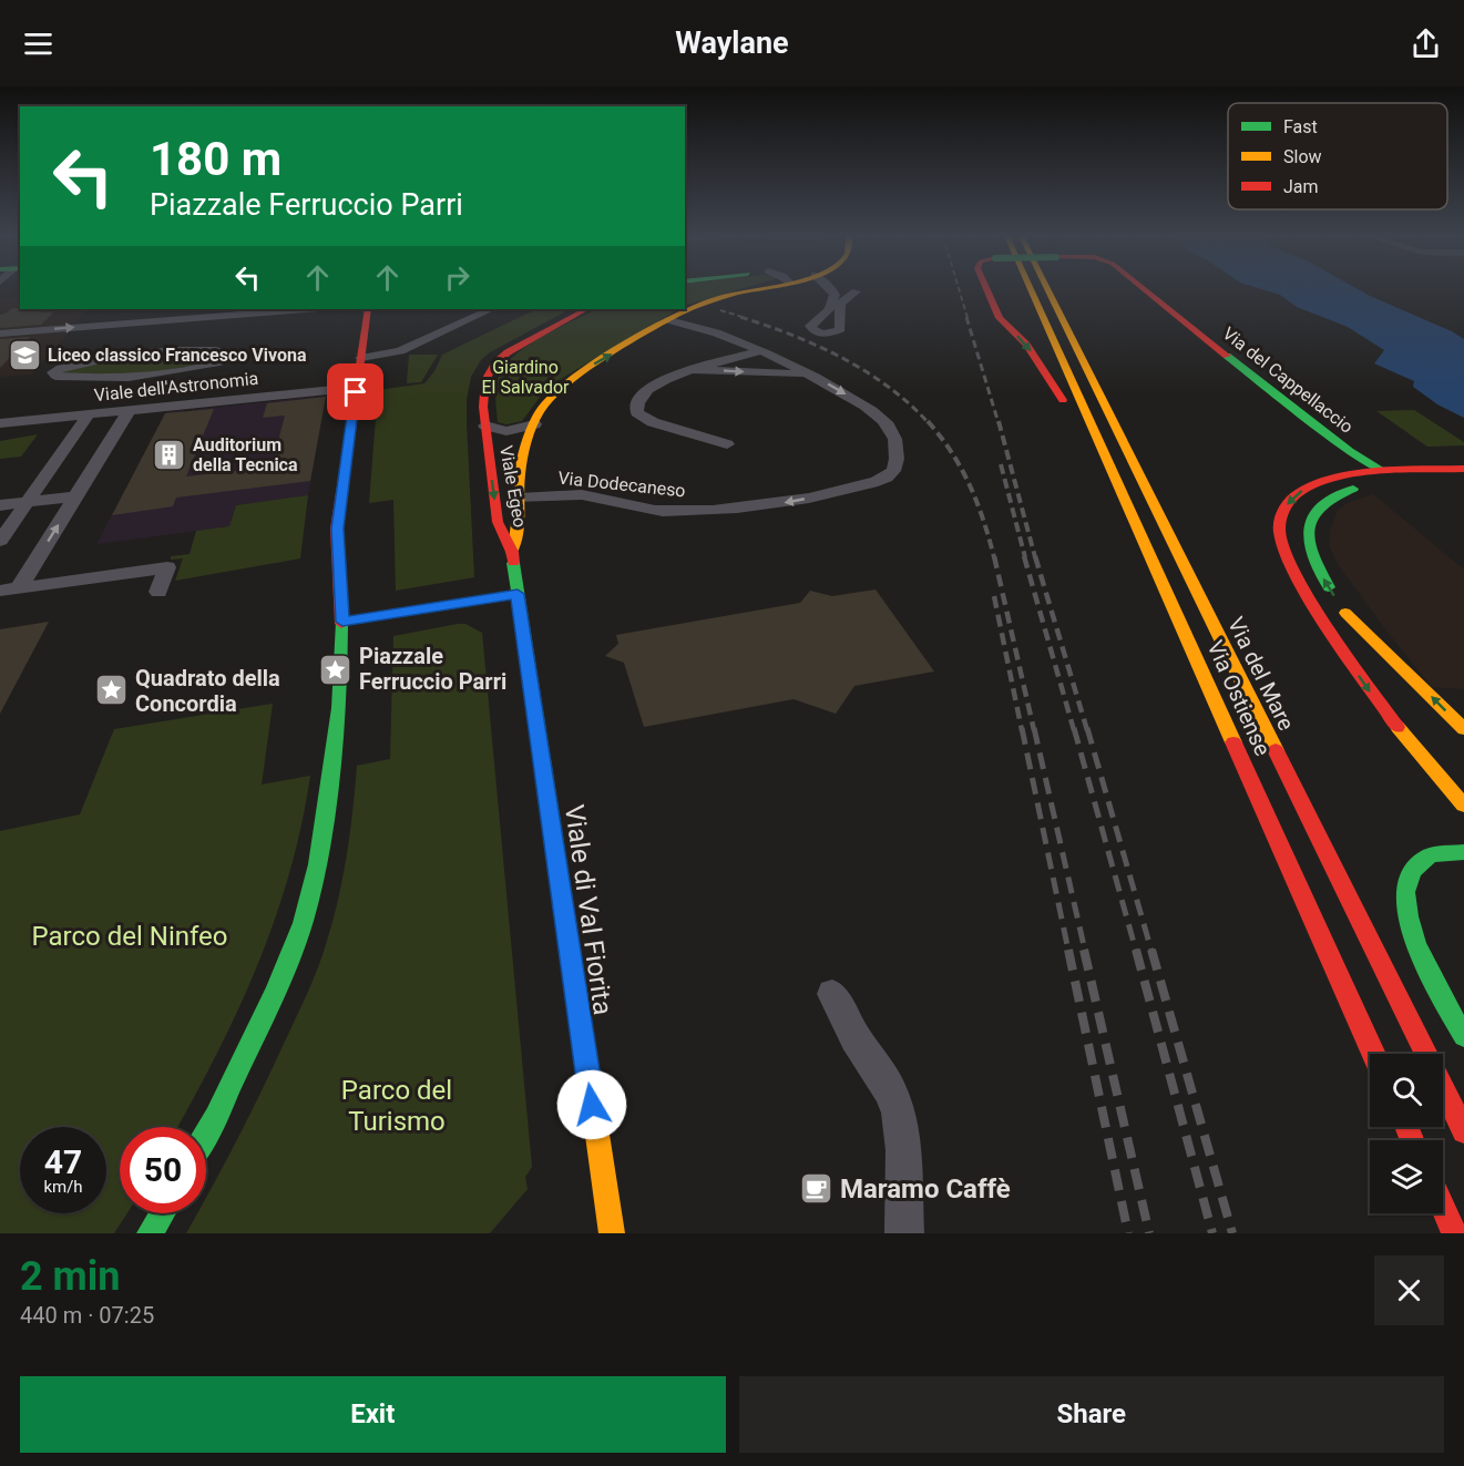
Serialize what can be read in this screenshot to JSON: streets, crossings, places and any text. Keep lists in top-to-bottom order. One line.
{"streets":{"main road":["Via del Cappellaccio","Viale Egeo","Via del Mare","Via Ostiense","Viale di Val Fiorita"],"street":["Viale dell'Astronomia","Via Dodecaneso"]},"crossings":[["Via del Cappellaccio","Via Ostiense"],["Via Dodecaneso","Viale Egeo"],["Viale Egeo","Viale di Val Fiorita"]],"parks":["Giardino El Salvador","Parco del Ninfeo","Parco del Turismo"],"places":{"school or university":["Liceo classico Francesco Vivona"],"building":["Auditorium della Tecnica"],"place":["Piazzale Ferruccio Parri","Quadrato della Concordia"],"cafe":["Maramo Caffè"]},"legend":["Fast","Slow","Jam"],"page":{"header":"Waylane","turn":["180 m","Piazzale Ferruccio Parri"],"speed":"47 km/h","limit":"50","heading":["2 min","440 m · 07:25"],"buttons":["Exit","Share"]}}
